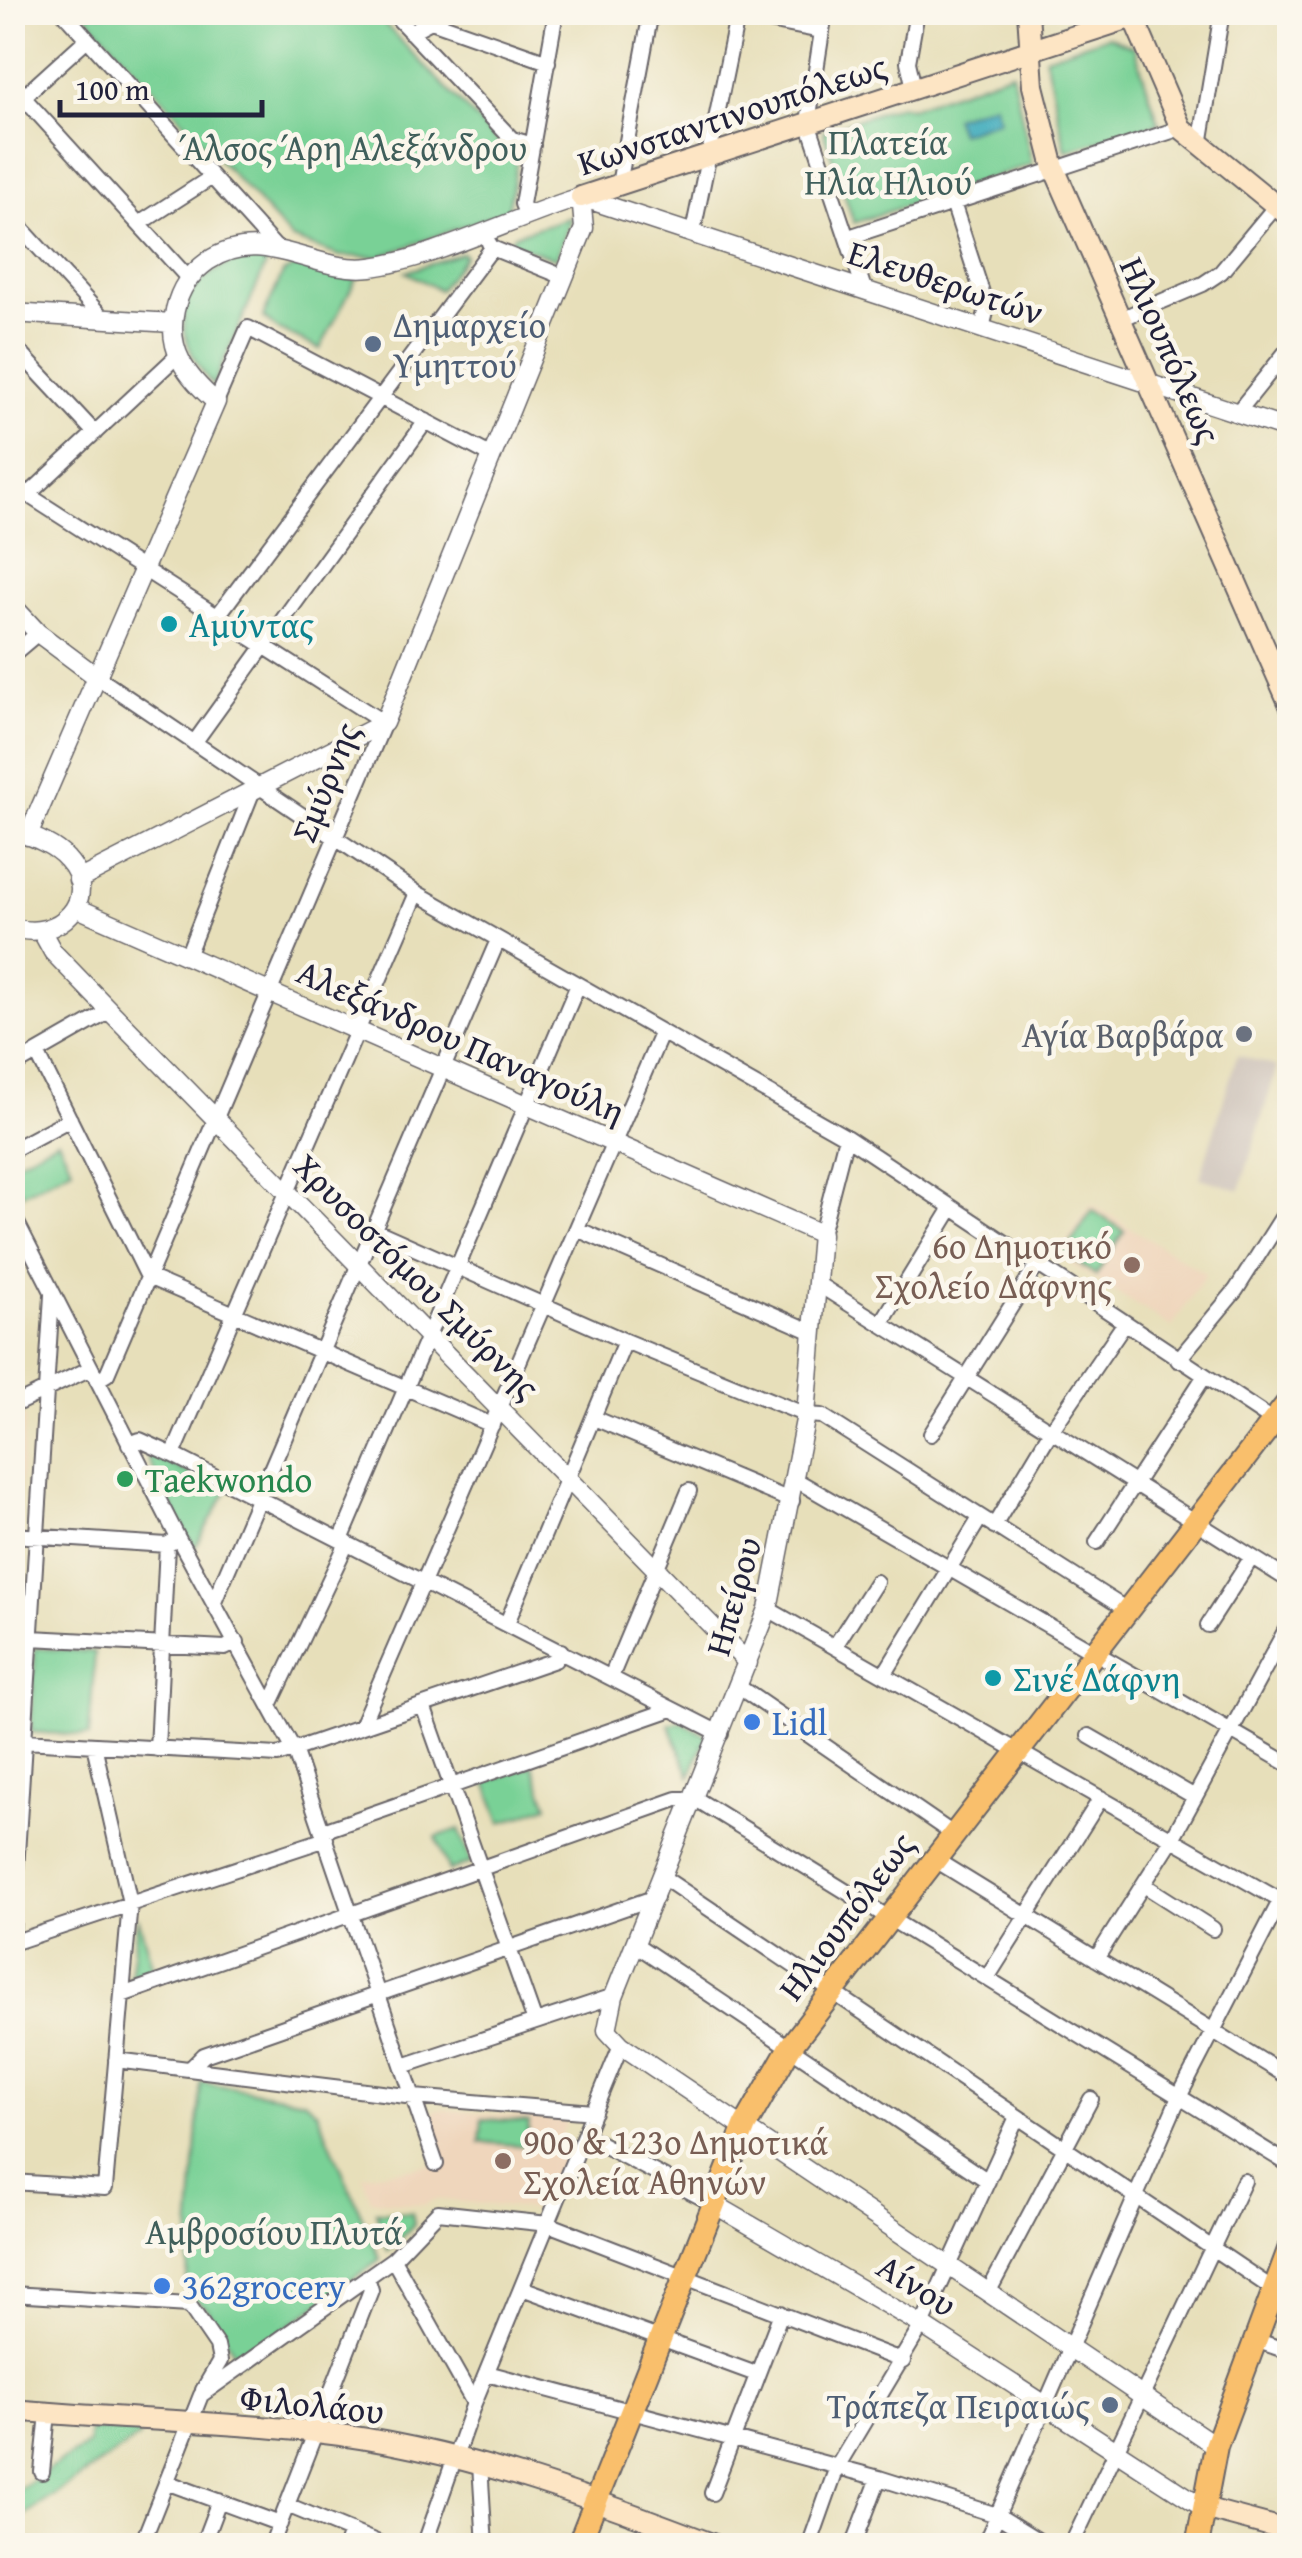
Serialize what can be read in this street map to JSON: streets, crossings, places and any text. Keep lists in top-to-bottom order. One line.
{"streets":{"main road":["Κωνσταντινουπόλεως","Ηλιουπόλεως","Φιλολάου"],"street":["Ελευθερωτών","Σμύρνης","Αλεξάνδρου Παναγούλη","Χρυσοστόμου Σμύρνης","Ηπείρου","Αίνου"]},"crossings":[["Κωνσταντινουπόλεως","Ελευθερωτών"],["Κωνσταντινουπόλεως","Ηλιουπόλεως"],["Κωνσταντινουπόλεως","Σμύρνης"],["Ελευθερωτών","Ηλιουπόλεως"],["Ελευθερωτών","Σμύρνης"],["Ηλιουπόλεως","Αίνου"],["Ηλιουπόλεως","Φιλολάου"],["Σμύρνης","Αλεξάνδρου Παναγούλη"],["Σμύρνης","Χρυσοστόμου Σμύρνης"],["Αλεξάνδρου Παναγούλη","Ηπείρου"],["Χρυσοστόμου Σμύρνης","Ηπείρου"]],"parks":["Πλατεία Ηλία Ηλιού","Άλσος Άρη Αλεξάνδρου","Αμβροσίου Πλυτά"],"places":["Δημαρχείο Υμηττού","Αμύντας","Αγία Βαρβάρα","6ο Δημοτικό Σχολείο Δάφνης","Taekwondo","Σινέ Δάφνη","Lidl","90ο & 123ο Δημοτικά Σχολεία Αθηνών","362grocery","Τράπεζα Πειραιώς"],"scale_bar":"100 m"}
